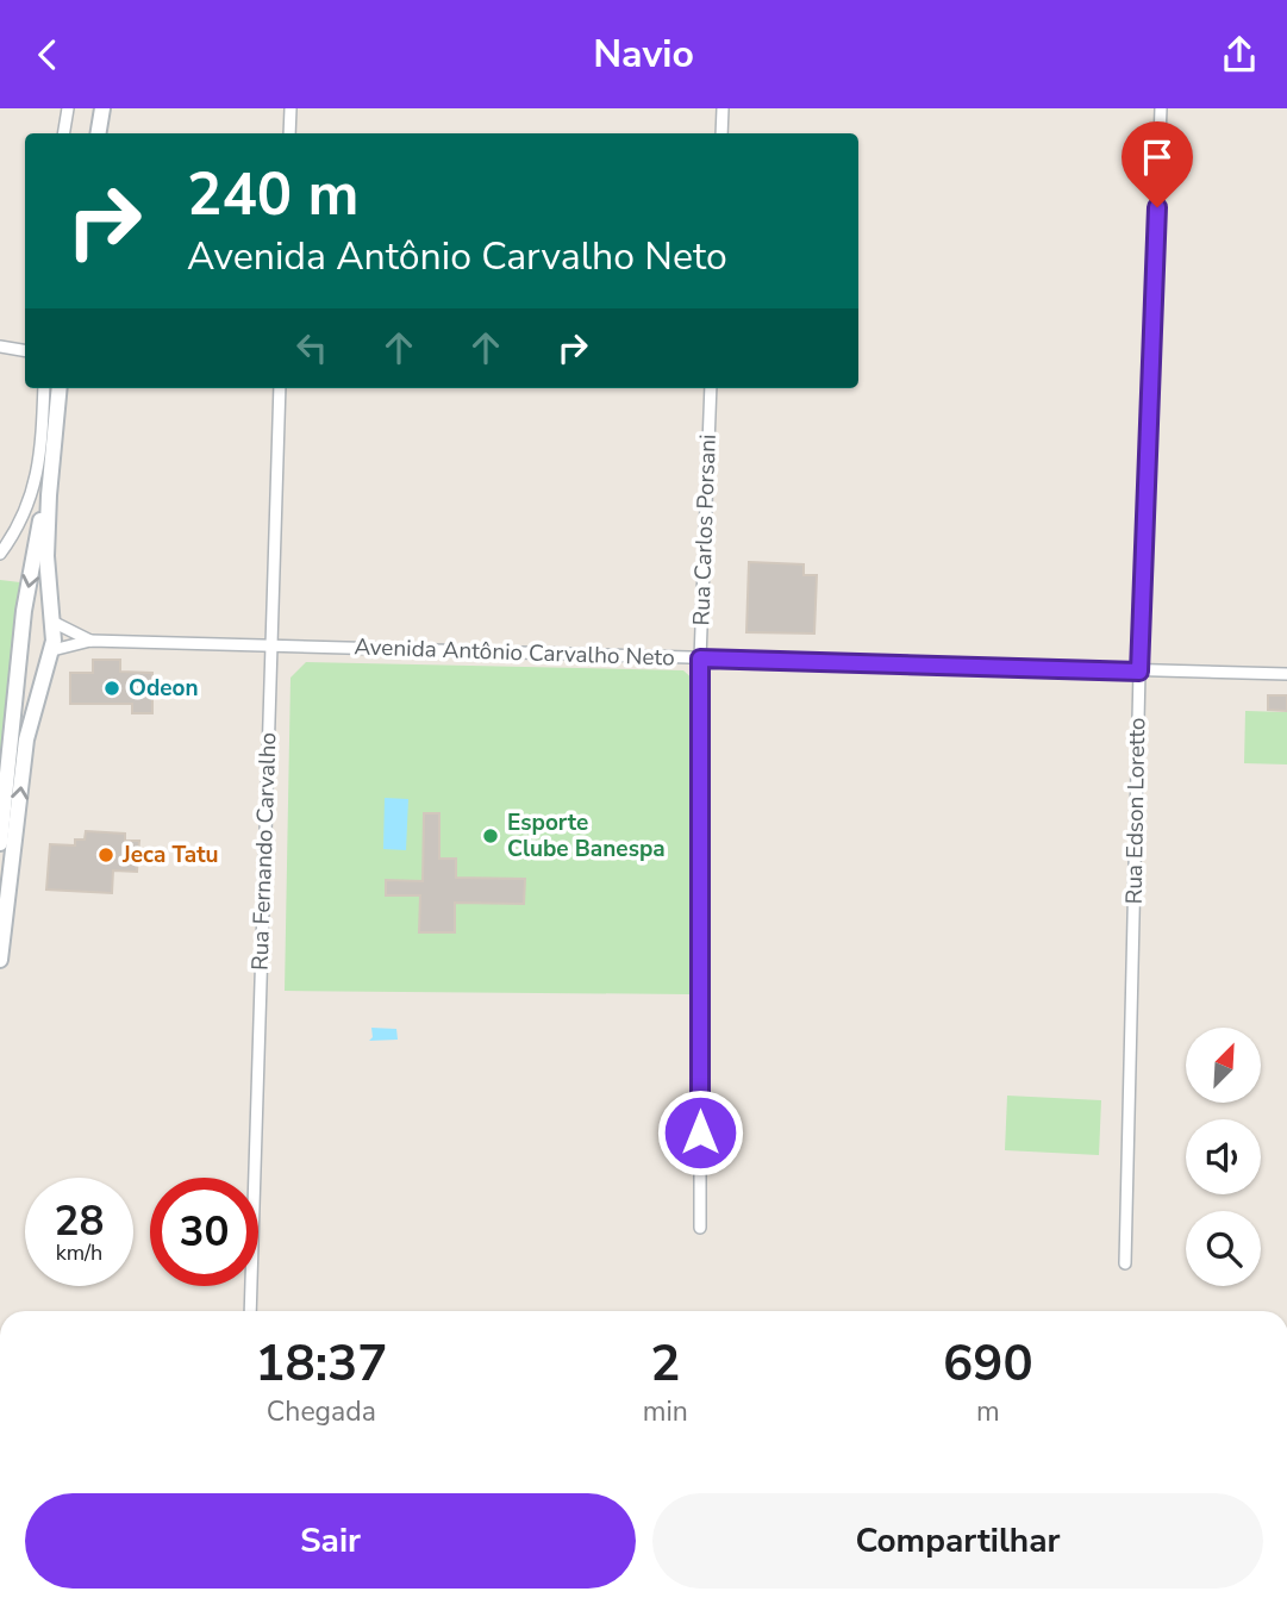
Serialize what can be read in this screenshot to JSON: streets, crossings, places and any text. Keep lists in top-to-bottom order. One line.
{"streets":{"street":["Rua Carlos Porsani","Avenida Antônio Carvalho Neto","Rua Edson Loretto","Rua Fernando Carvalho"]},"crossings":[["Rua Carlos Porsani","Avenida Antônio Carvalho Neto"],["Avenida Antônio Carvalho Neto","Rua Edson Loretto"],["Avenida Antônio Carvalho Neto","Rua Fernando Carvalho"]],"places":["Odeon","Esporte Clube Banespa","Jeca Tatu"],"north":"top right","page":{"header":"Navio","turn":["240 m","Avenida Antônio Carvalho Neto"],"speed":"28 km/h","limit":"30","eta":["18:37","Chegada","2","min","690","m"],"buttons":["Sair","Compartilhar"]}}
